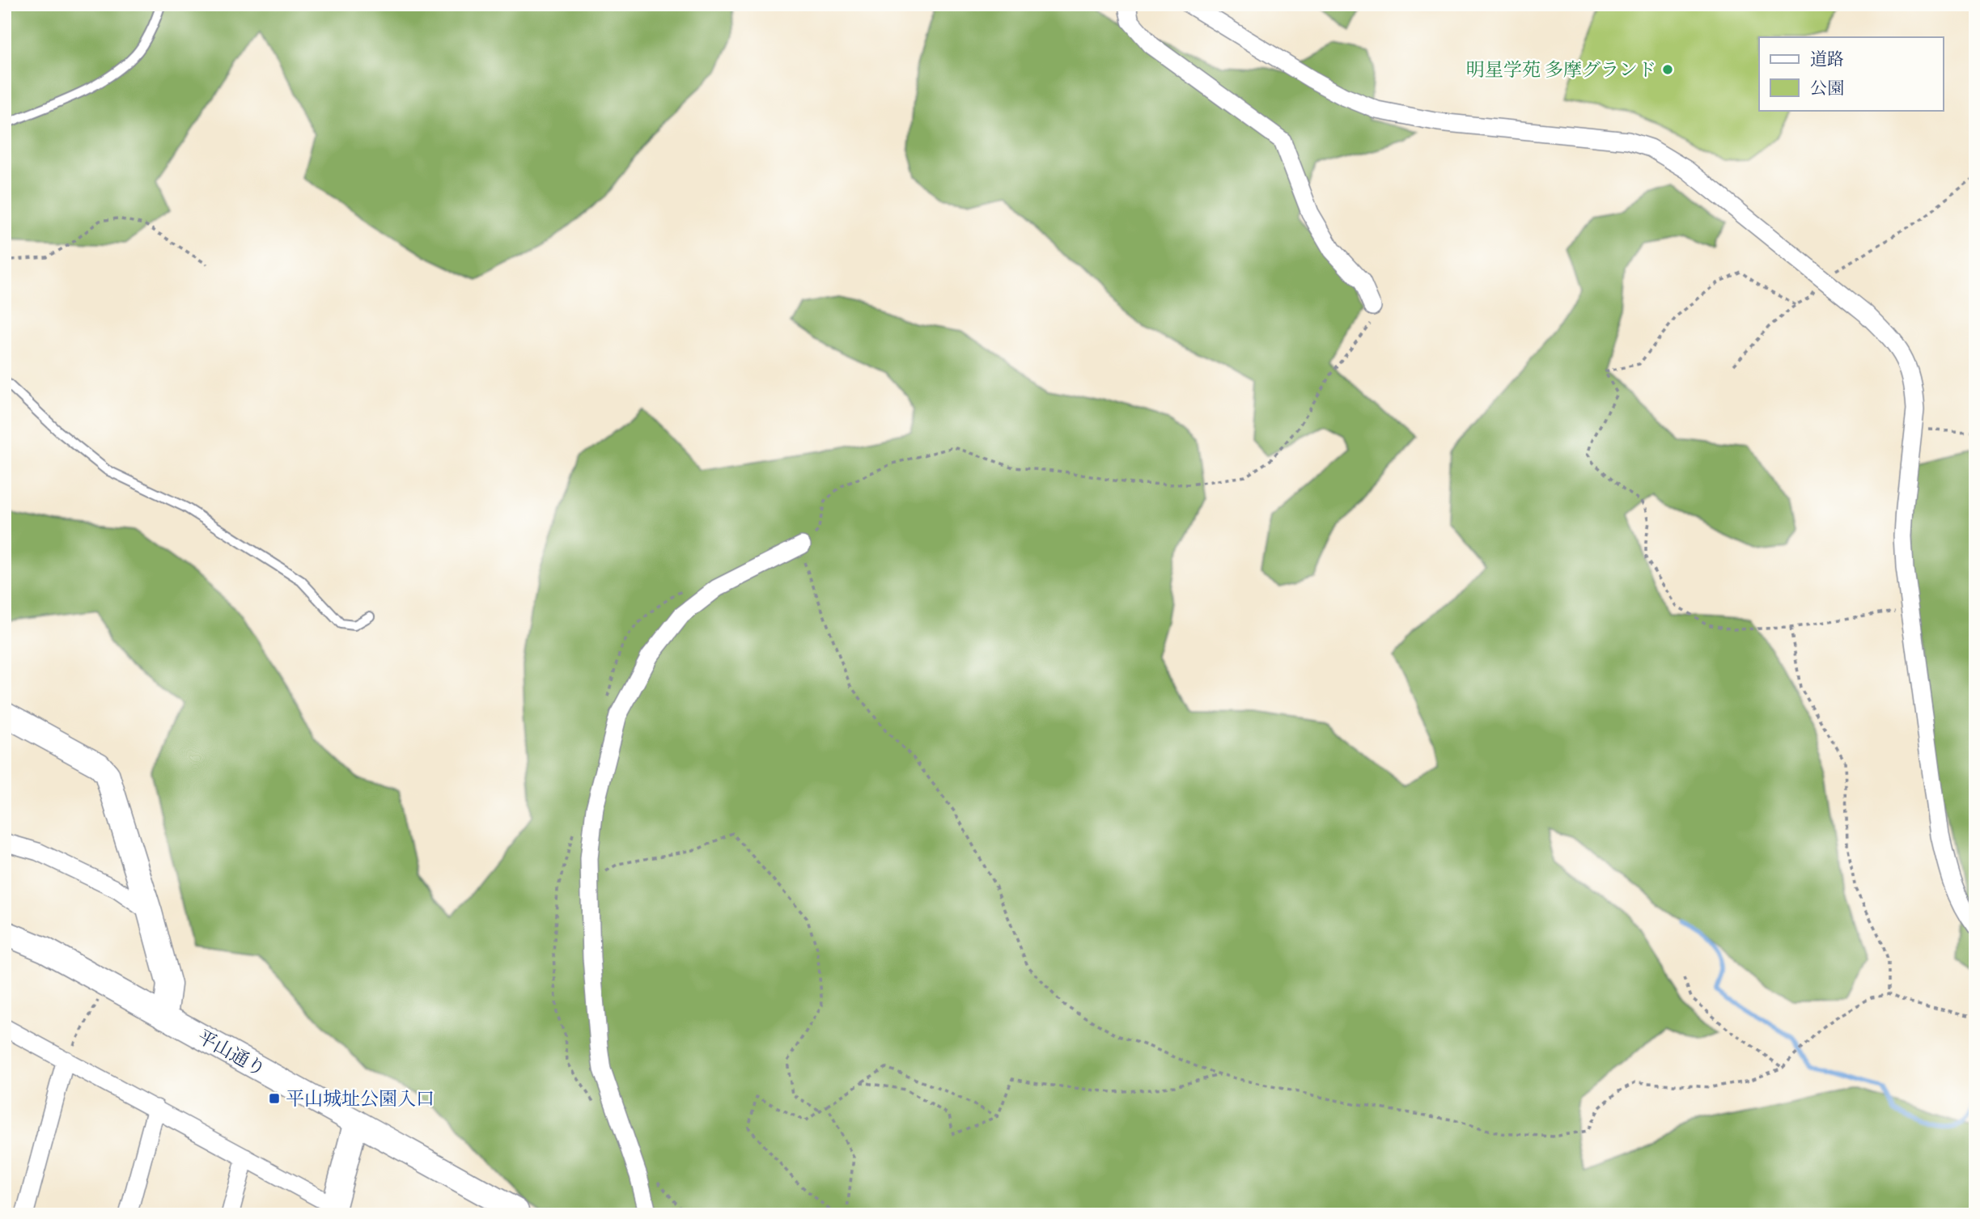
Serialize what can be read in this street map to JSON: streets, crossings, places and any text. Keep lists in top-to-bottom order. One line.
{"streets":{"main road":["平山通り"]},"places":{"other":["明星学苑 多摩グランド"],"transit":["平山城址公園入口"]},"legend":["道路","公園"]}
